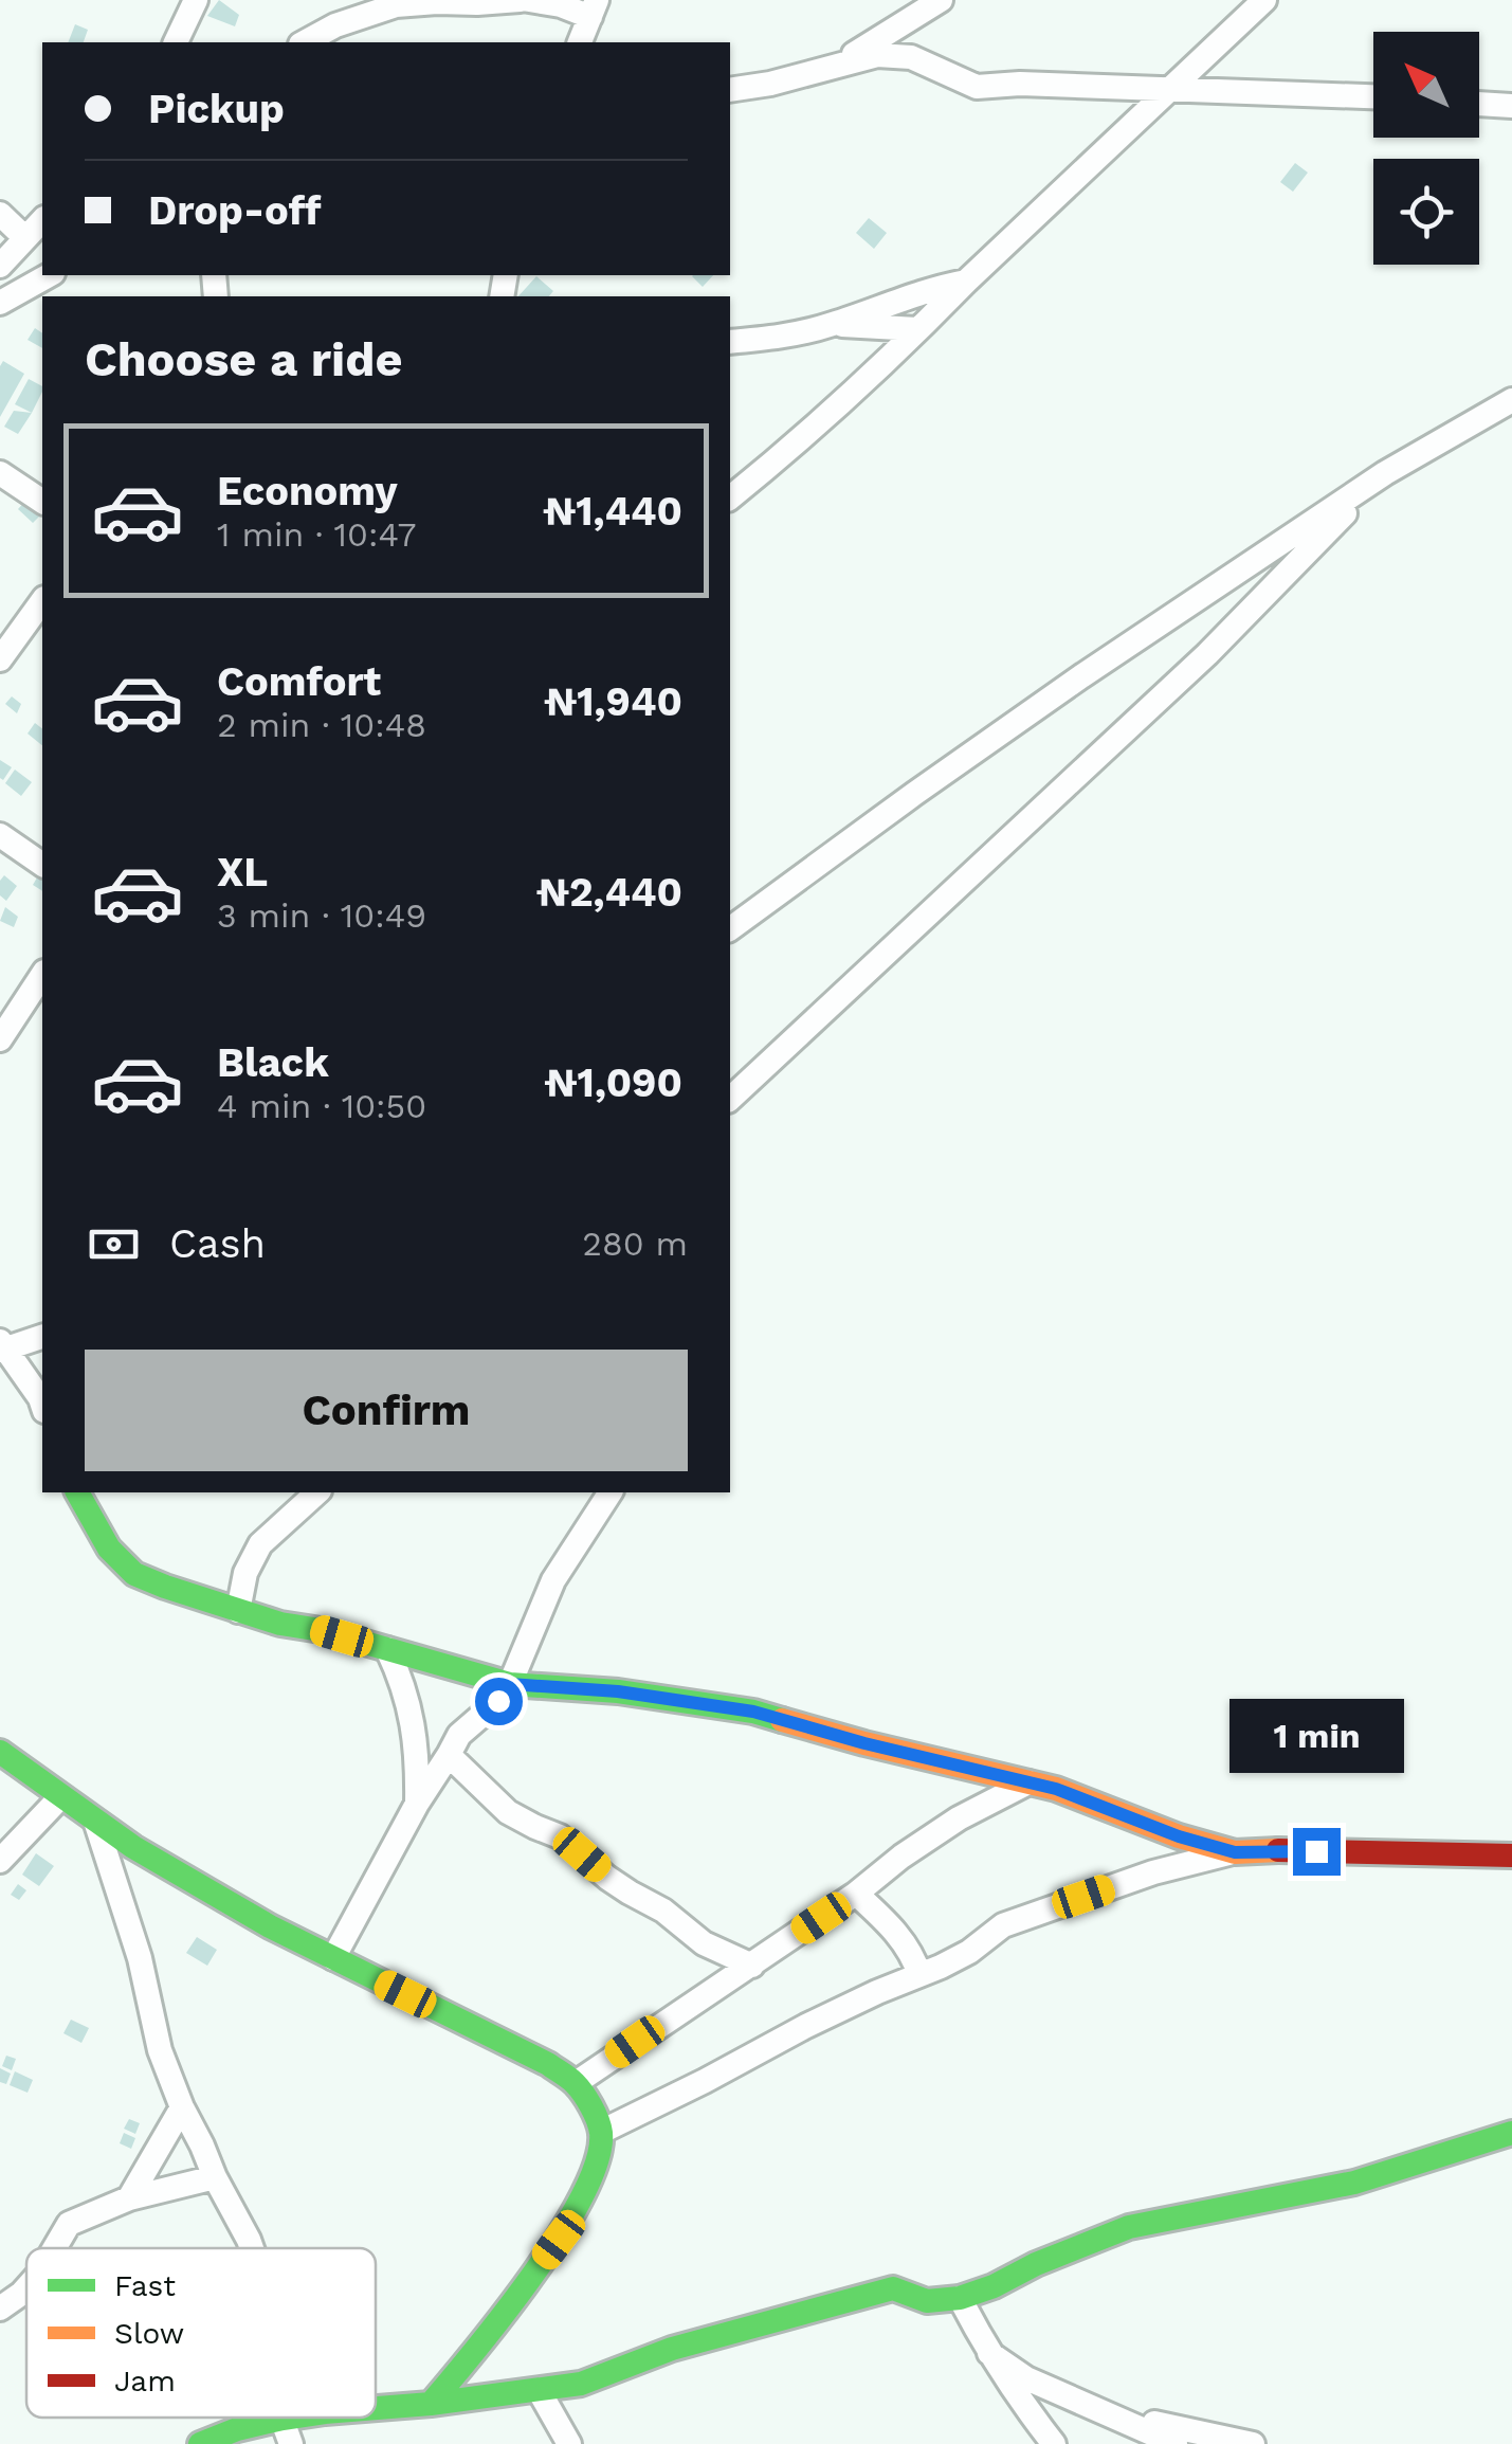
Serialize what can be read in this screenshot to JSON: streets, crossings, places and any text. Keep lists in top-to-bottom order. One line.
{"legend":["Fast","Slow","Jam"],"north":"top left","page":{"banner":["Pickup","Drop-off"],"heading":"Choose a ride","list":[{"name":"Economy","note":"1 min · 10:47","value":"₦1,440"},{"name":"Comfort","note":"2 min · 10:48","value":"₦1,940"},{"name":"XL","note":"3 min · 10:49","value":"₦2,440"},{"name":"Black","note":"4 min · 10:50","value":"₦1,090"}],"pay":["Cash","280 m"],"buttons":"Confirm","bubble":"1 min"}}
